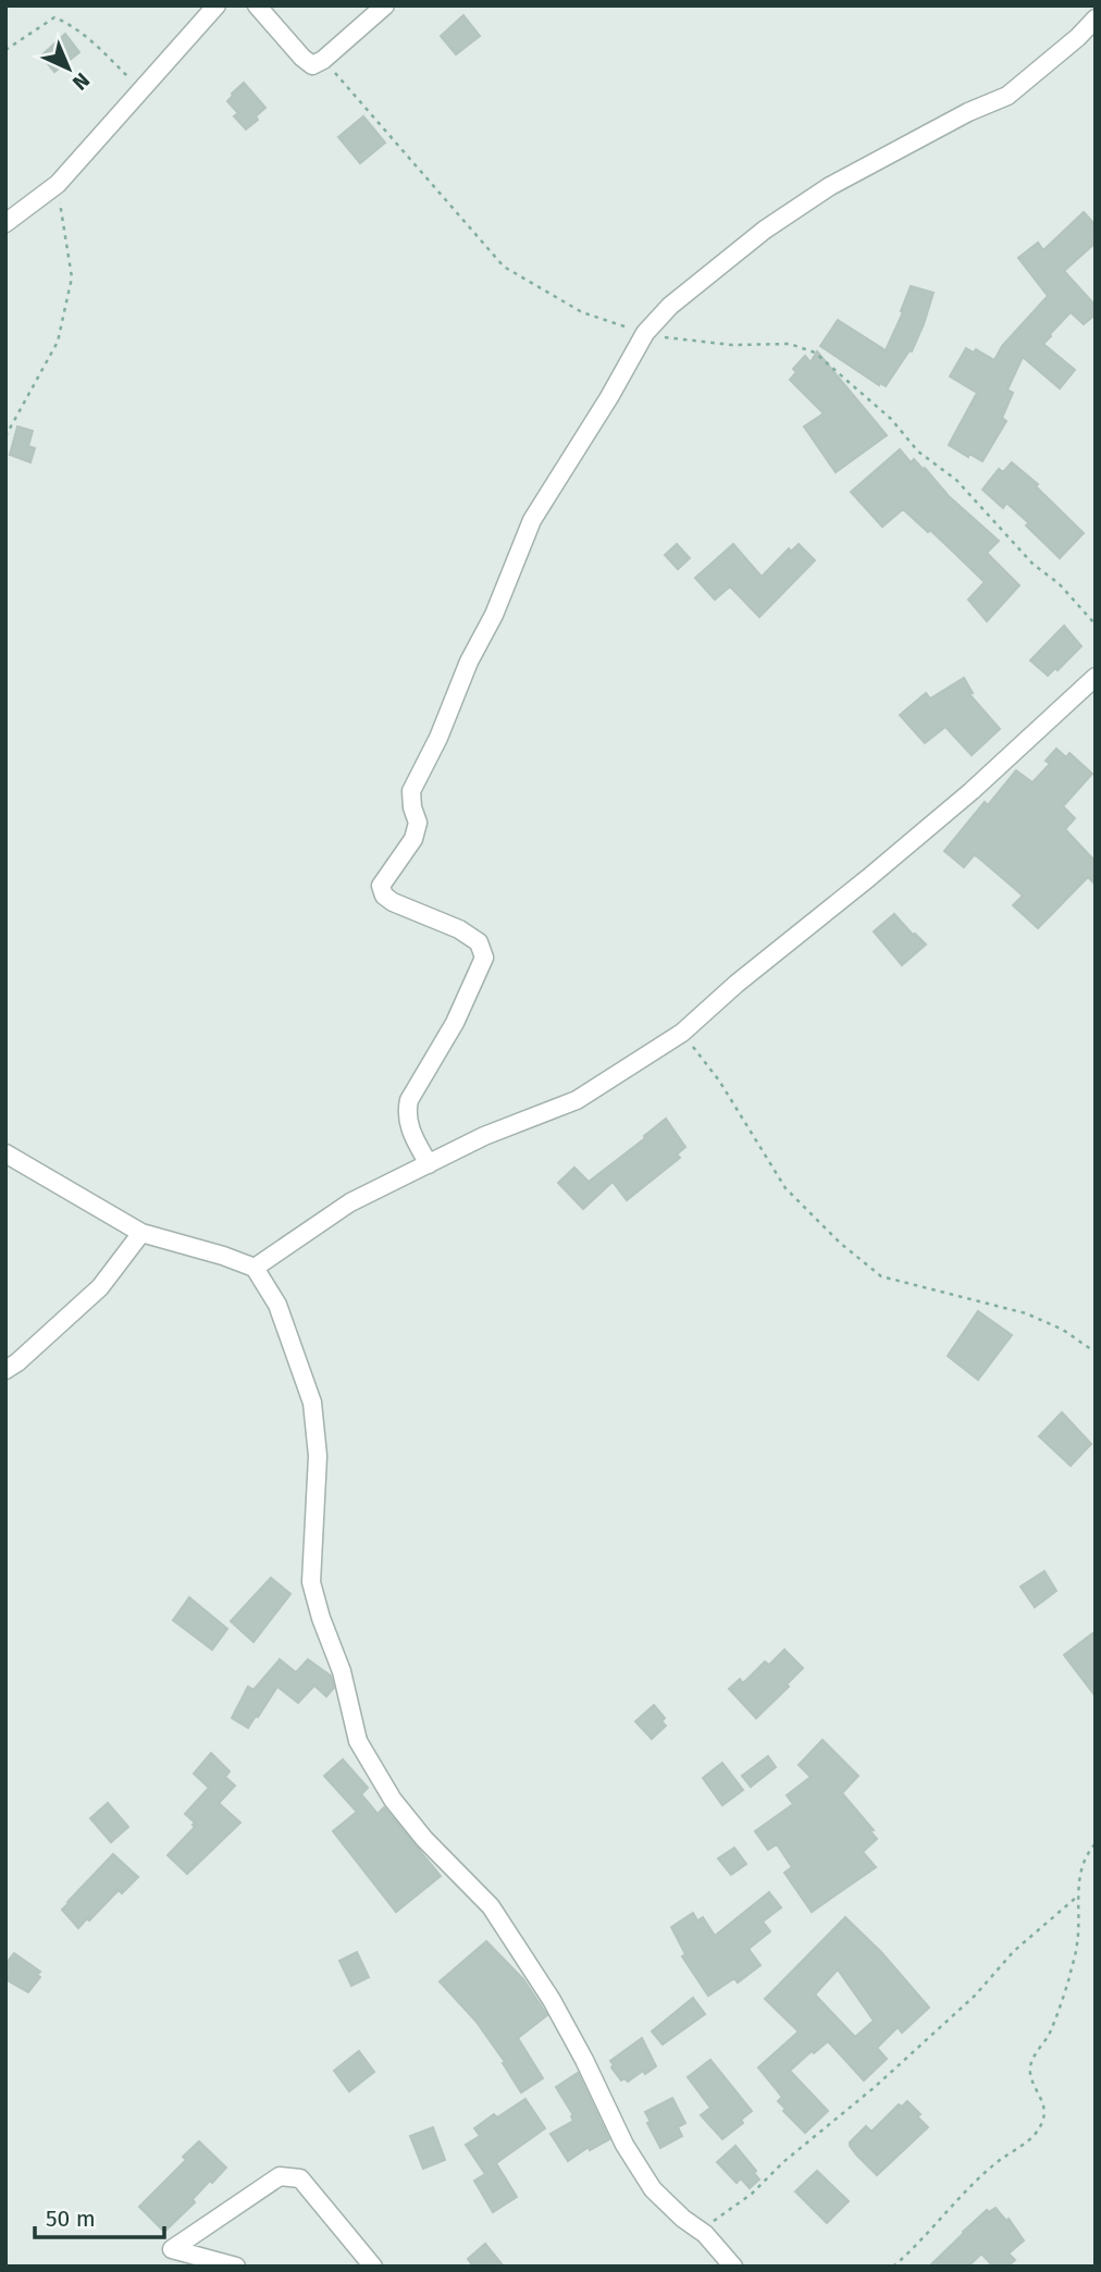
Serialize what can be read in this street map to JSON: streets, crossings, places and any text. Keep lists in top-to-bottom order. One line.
{"scale_bar":"50 m","north":"bottom right"}
